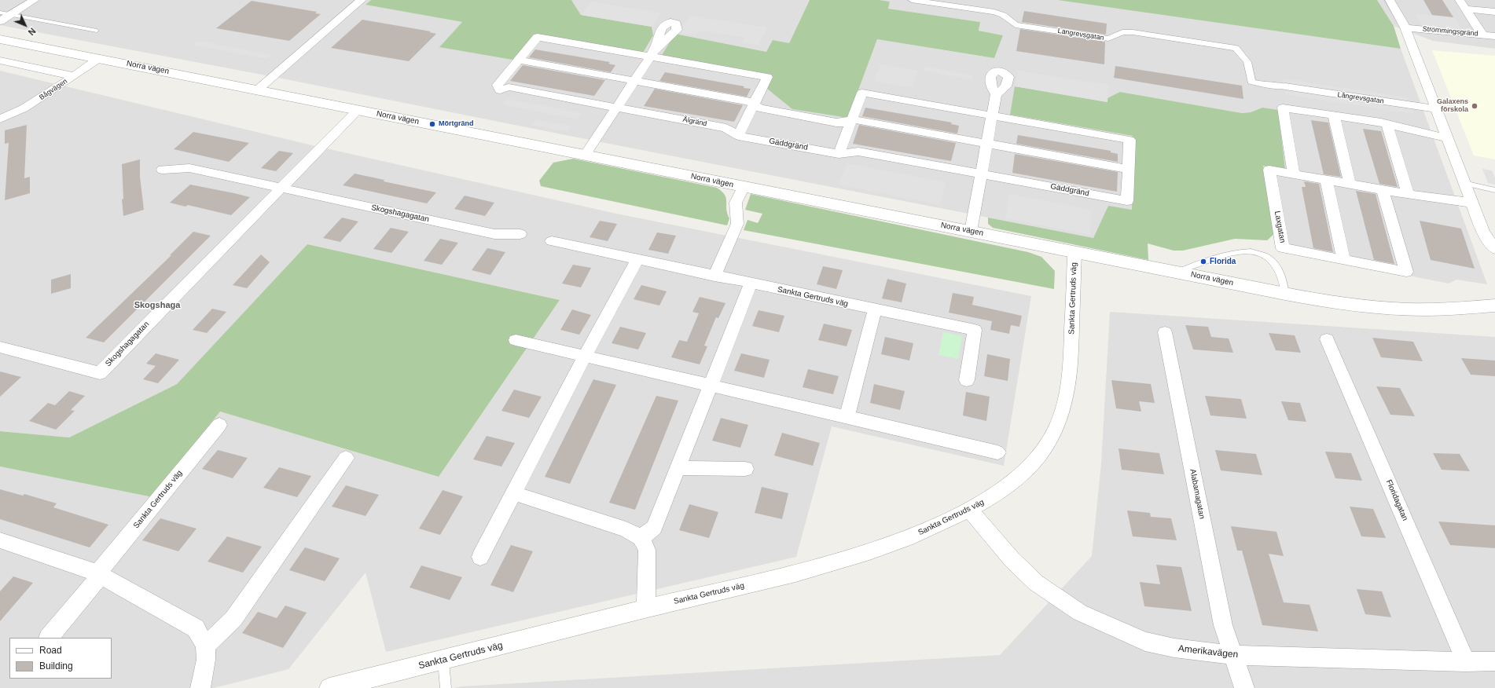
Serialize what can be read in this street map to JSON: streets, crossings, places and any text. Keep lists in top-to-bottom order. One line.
{"streets":{"street":["Strömmingsgränd","Langrevsgatan","Norra vägen","Bågvägen","Långrevsgatan","Ålgränd","Gäddgränd","Skogshagagatan","Laxgatan","Sankta Gertruds väg","Alabamagatan","Floridagatan","Amerikavägen"]},"crossings":[["Langrevsgatan","Långrevsgatan"],["Norra vägen","Skogshagagatan"],["Norra vägen","Sankta Gertruds väg"],["Ålgränd","Gäddgränd"],["Sankta Gertruds väg","Amerikavägen"],["Alabamagatan","Amerikavägen"],["Floridagatan","Amerikavägen"]],"districts":["Skogshaga"],"places":["Galaxens förskola","Mörtgränd","Florida"],"legend":["Road","Building"],"north":"bottom right"}
